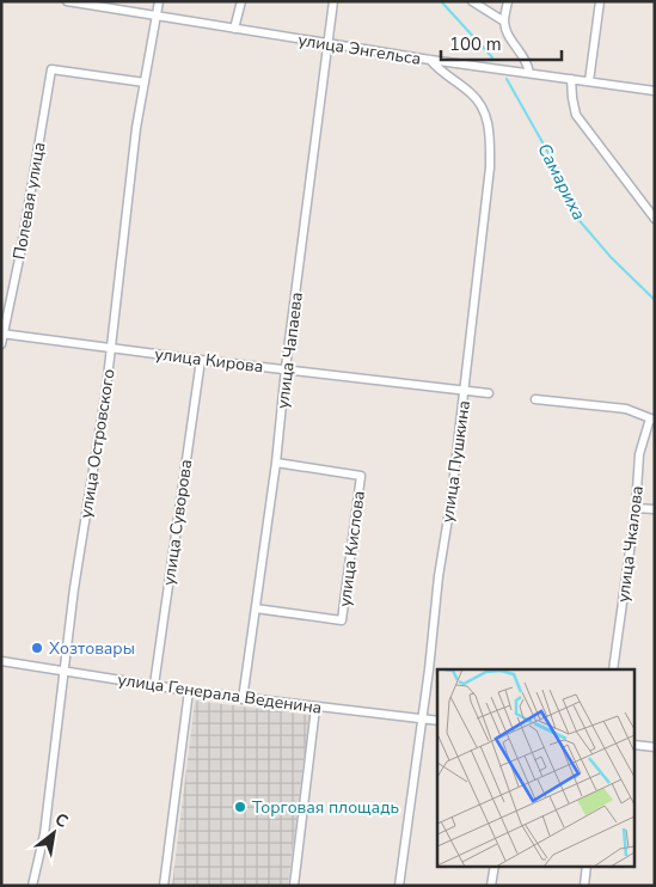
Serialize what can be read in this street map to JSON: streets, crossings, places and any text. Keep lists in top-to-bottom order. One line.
{"streets":{"street":["улица Энгельса","Полевая улица","улица Чапаева","улица Кирова","улица Островского","улица Пушкина","улица Суворова","улица Чкалова","улица Кислова","улица Генерала Веденина"]},"crossings":[["улица Энгельса","улица Чапаева"],["улица Энгельса","улица Островского"],["улица Энгельса","улица Пушкина"],["Полевая улица","улица Кирова"],["Полевая улица","улица Островского"],["улица Чапаева","улица Кирова"],["улица Чапаева","улица Кислова"],["улица Чапаева","улица Генерала Веденина"],["улица Кирова","улица Островского"],["улица Кирова","улица Пушкина"],["улица Кирова","улица Суворова"],["улица Островского","улица Генерала Веденина"],["улица Пушкина","улица Генерала Веденина"],["улица Суворова","улица Генерала Веденина"]],"water":["Самариха"],"places":["Хозтовары","Торговая площадь"],"scale_bar":"100 m","north":"top right"}
